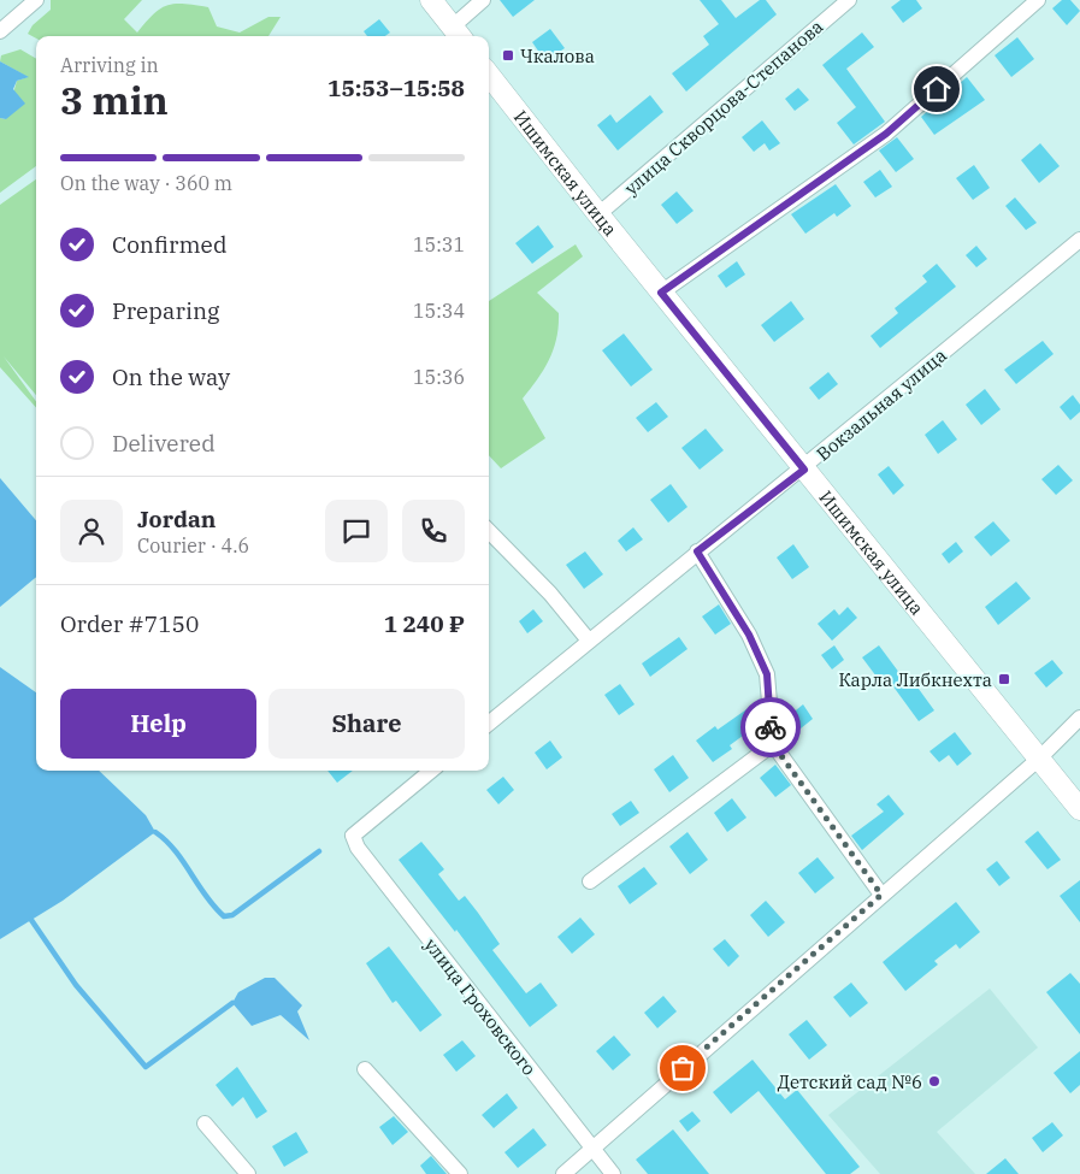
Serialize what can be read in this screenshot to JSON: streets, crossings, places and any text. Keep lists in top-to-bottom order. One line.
{"streets":{"main road":["Ишимская улица"],"street":["улица Скворцова-Степанова","Вокзальная улица","улица Гроховского"]},"crossings":[["улица Скворцова-Степанова","Ишимская улица"],["Ишимская улица","Вокзальная улица"]],"places":{"transit":["Чкалова","Карла Либкнехта"],"other":["Детский сад №6"]},"page":{"heading":["3 min","Arriving in","15:53–15:58"],"panel":["Jordan","Courier · 4.6","Order #7150","1 240 ₽"],"bar":"On the way · 360 m","list":[["Confirmed","15:31"],["Preparing","15:34"],["On the way","15:36"],"Delivered"],"buttons":["Help","Share"]}}
